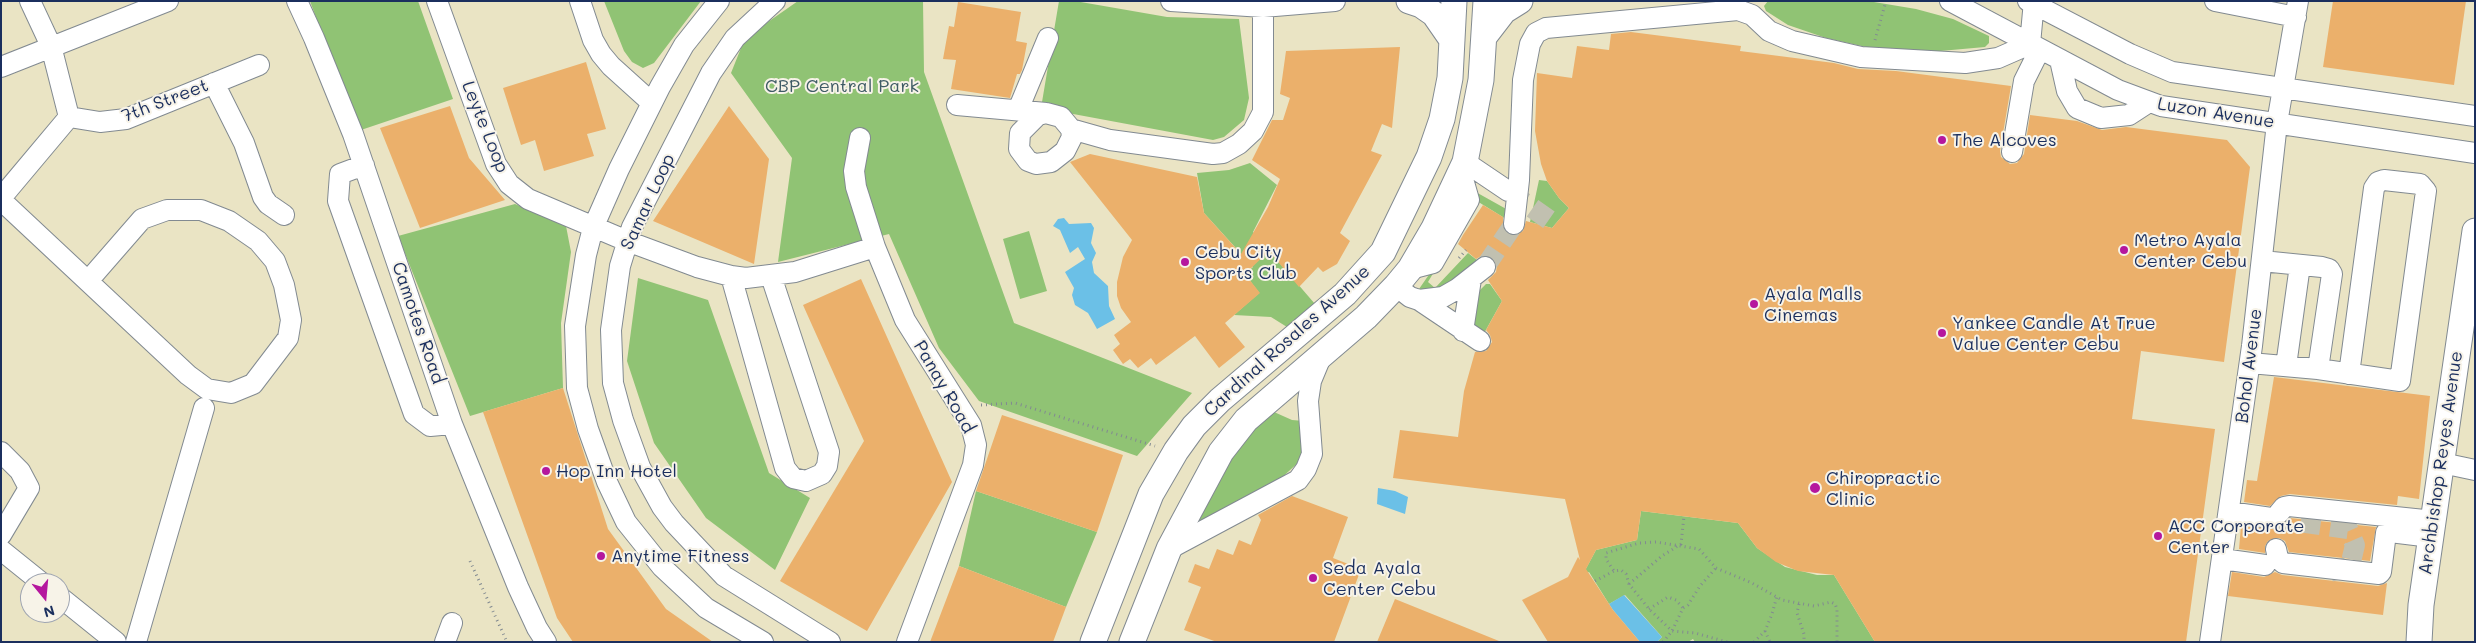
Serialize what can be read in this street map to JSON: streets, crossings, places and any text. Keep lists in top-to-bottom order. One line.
{"streets":{"main road":["Cardinal Rosales Avenue","Archbishop Reyes Avenue"],"street":["7th Street","Luzon Avenue","Leyte Loop","Samar Loop","Camotes Road","Bohol Avenue","Panay Road"]},"crossings":[["Luzon Avenue","Bohol Avenue"],["Leyte Loop","Samar Loop"]],"parks":["CBP Central Park"],"places":["The Alcoves","Metro Ayala Center Cebu","Cebu City Sports Club","Ayala Malls Cinemas","Yankee Candle At True Value Center Cebu","Hop Inn Hotel","Chiropractic Clinic","ACC Corporate Center","Anytime Fitness","Seda Ayala Center Cebu"],"north":"bottom"}
